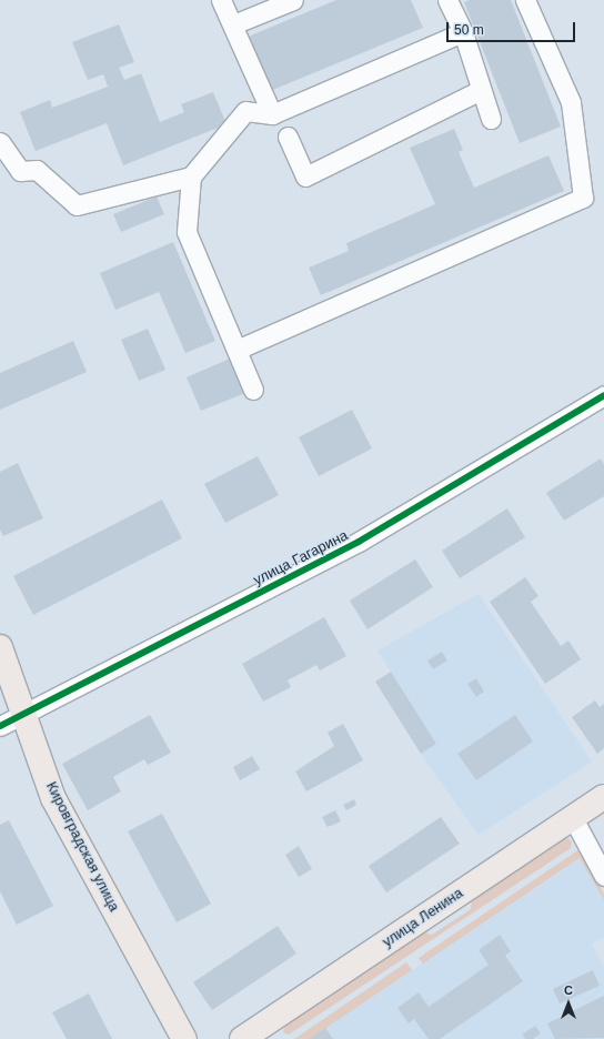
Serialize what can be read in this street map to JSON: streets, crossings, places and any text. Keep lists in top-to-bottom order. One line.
{"streets":{"main road":["Кировградская улица","улица Ленина"],"street":["улица Гагарина"]},"crossings":[["улица Гагарина","Кировградская улица"]],"scale_bar":"50 m","north":"top"}
